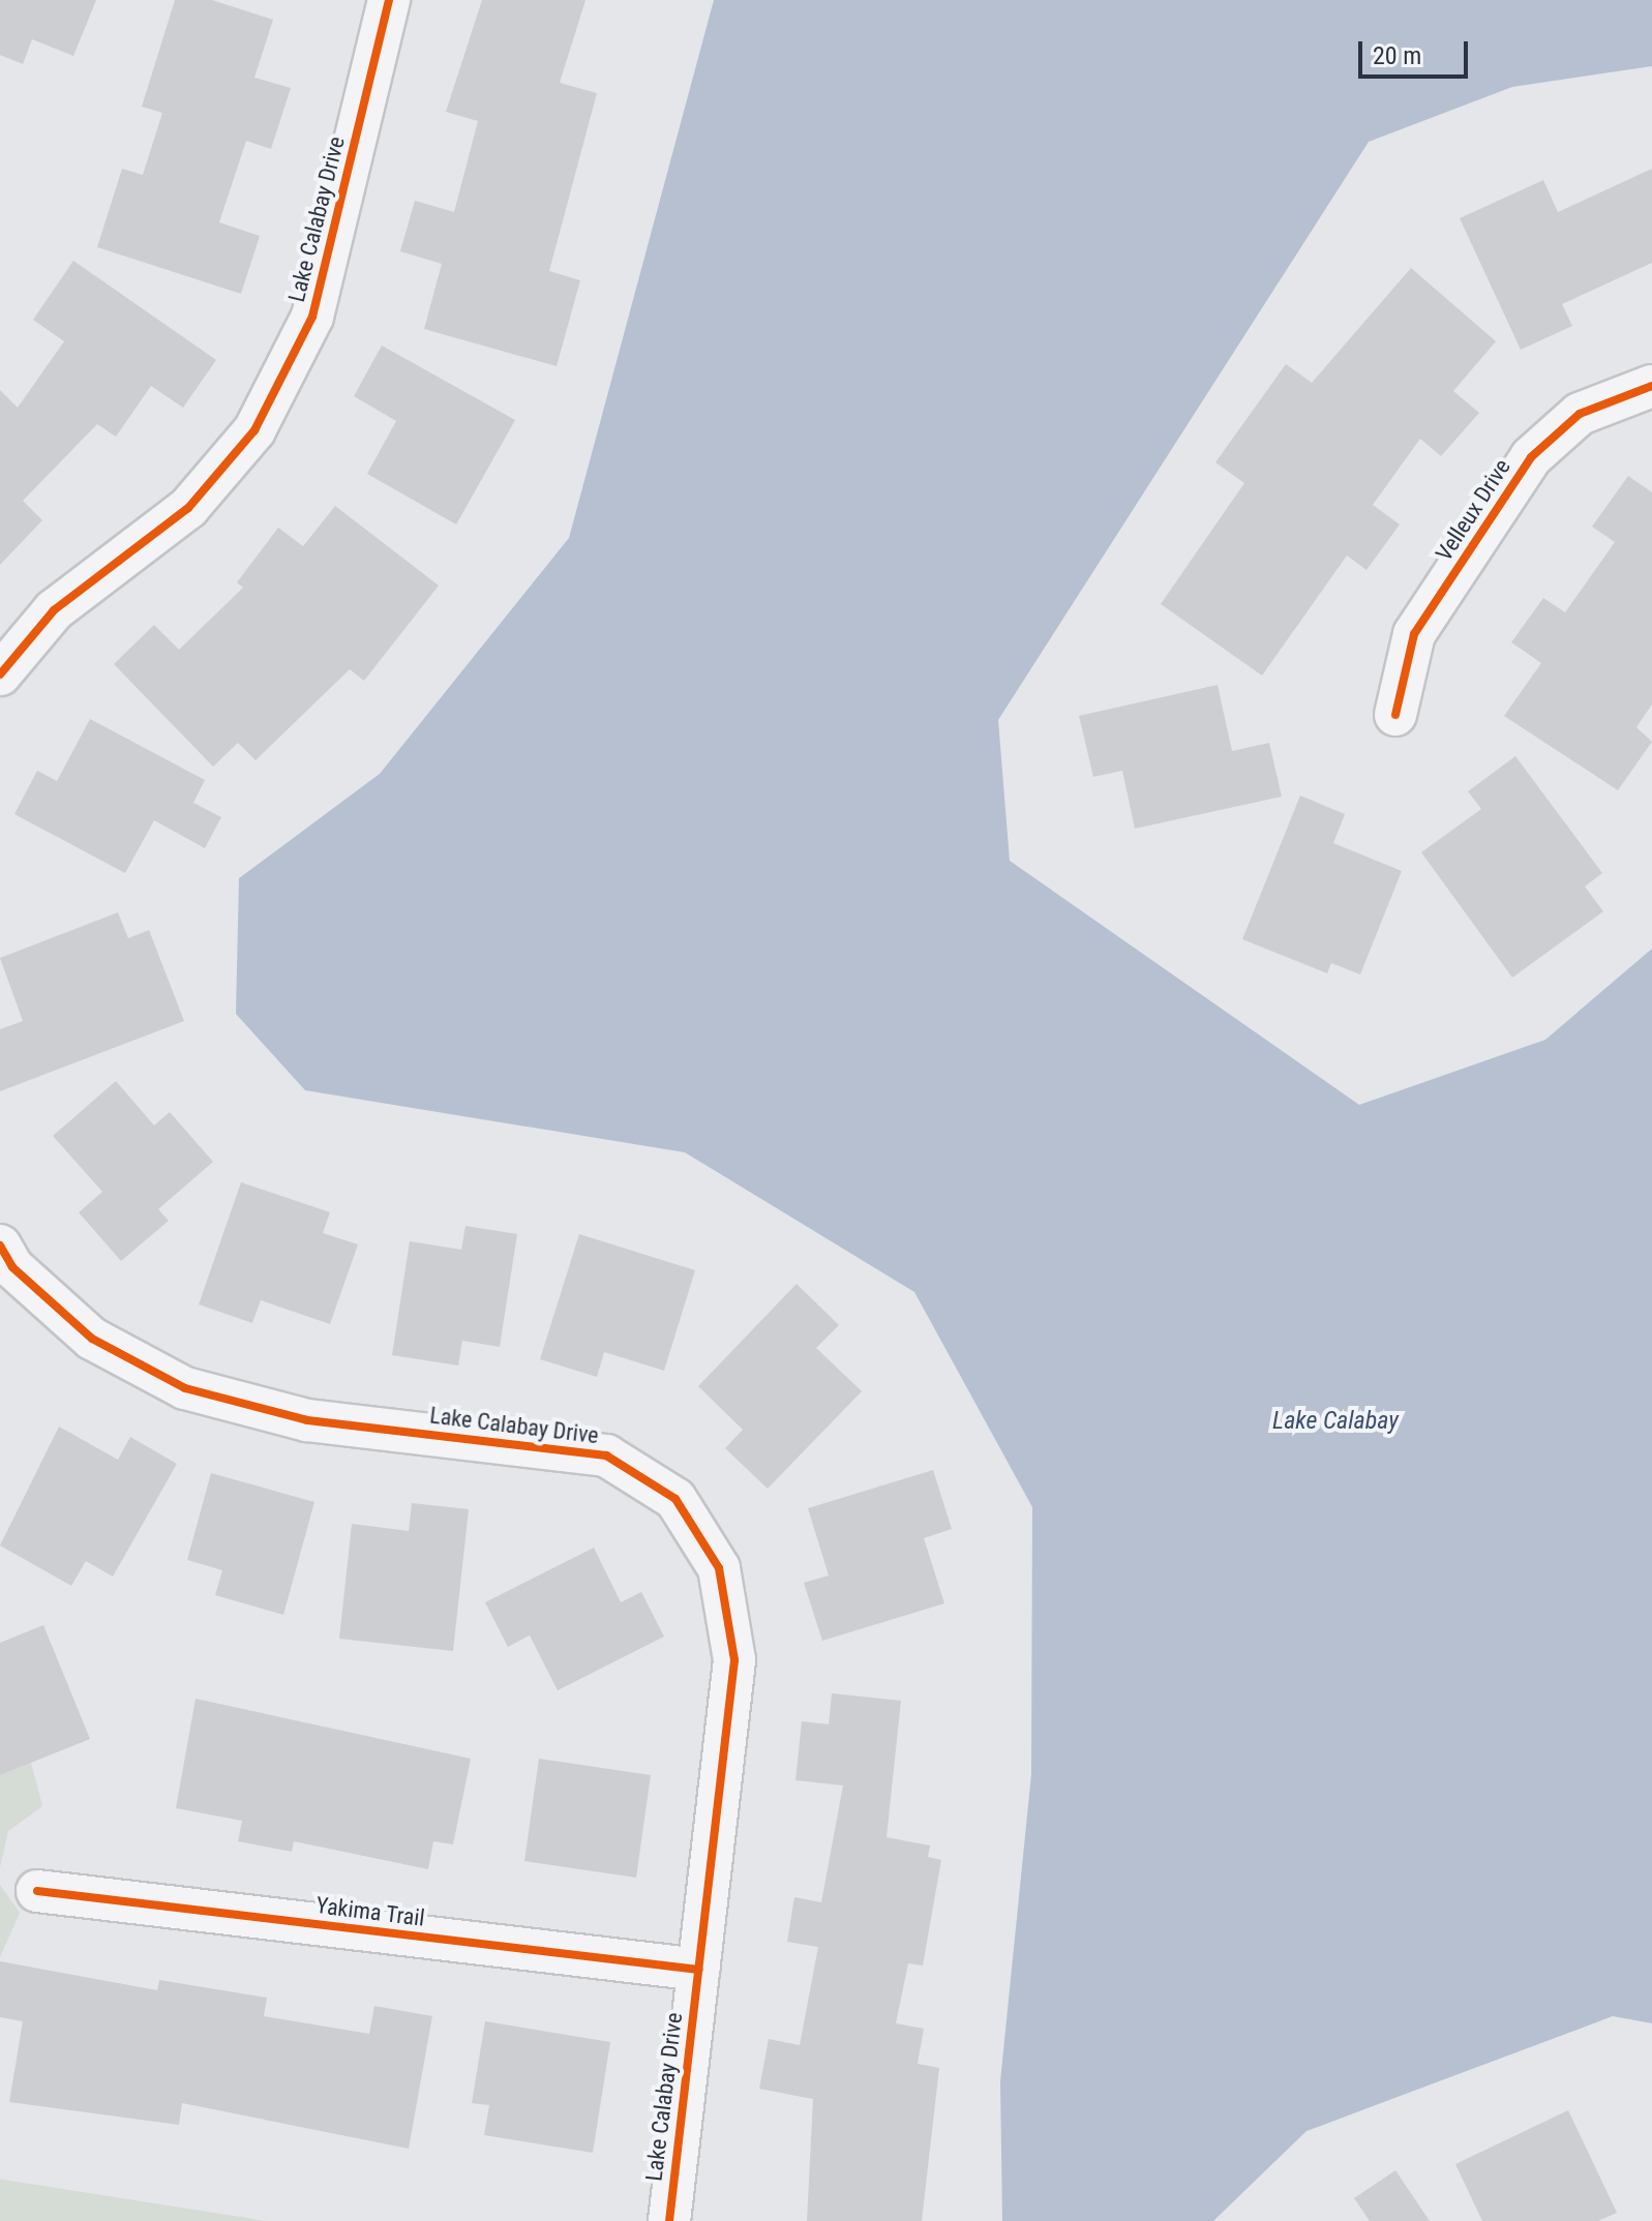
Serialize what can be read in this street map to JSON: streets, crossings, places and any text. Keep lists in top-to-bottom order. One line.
{"streets":{"street":["Lake Calabay Drive","Velleux Drive","Yakima Trail"]},"crossings":[["Lake Calabay Drive","Yakima Trail"]],"water":["Lake Calabay"],"scale_bar":"20 m"}
